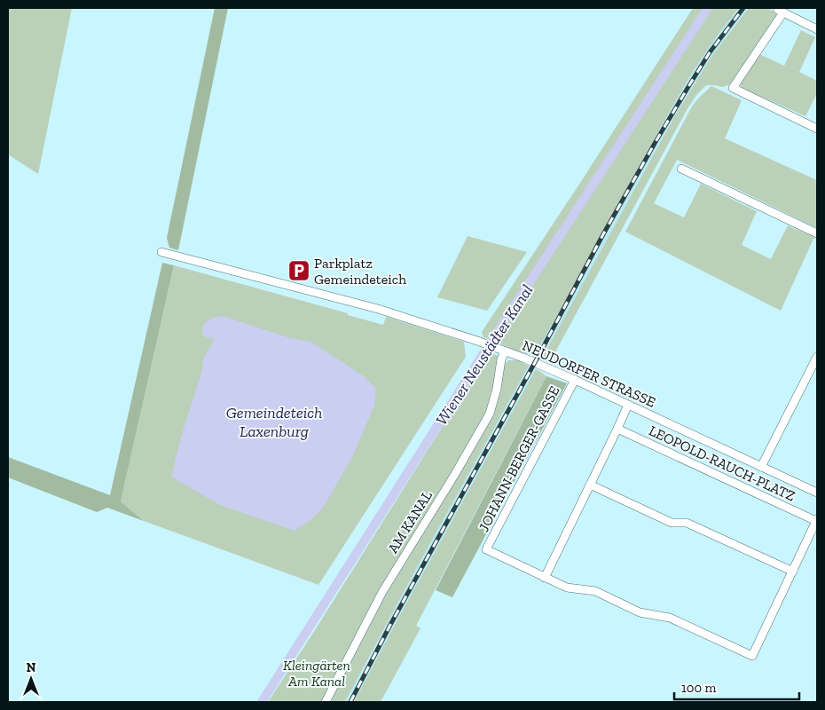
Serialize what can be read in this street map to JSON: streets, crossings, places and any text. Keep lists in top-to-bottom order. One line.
{"streets":{"street":["NEUDORFER STRASSE","JOHANN-BERGER-GASSE","LEOPOLD-RAUCH-PLATZ","AM KANAL"]},"crossings":[["NEUDORFER STRASSE","JOHANN-BERGER-GASSE"],["NEUDORFER STRASSE","AM KANAL"]],"water":["Wiener Neustädter Kanal","Gemeindeteich Laxenburg"],"parks":["Kleingärten Am Kanal"],"places":{"parking":["Parkplatz Gemeindeteich"]},"scale_bar":"100 m","north":"top"}
